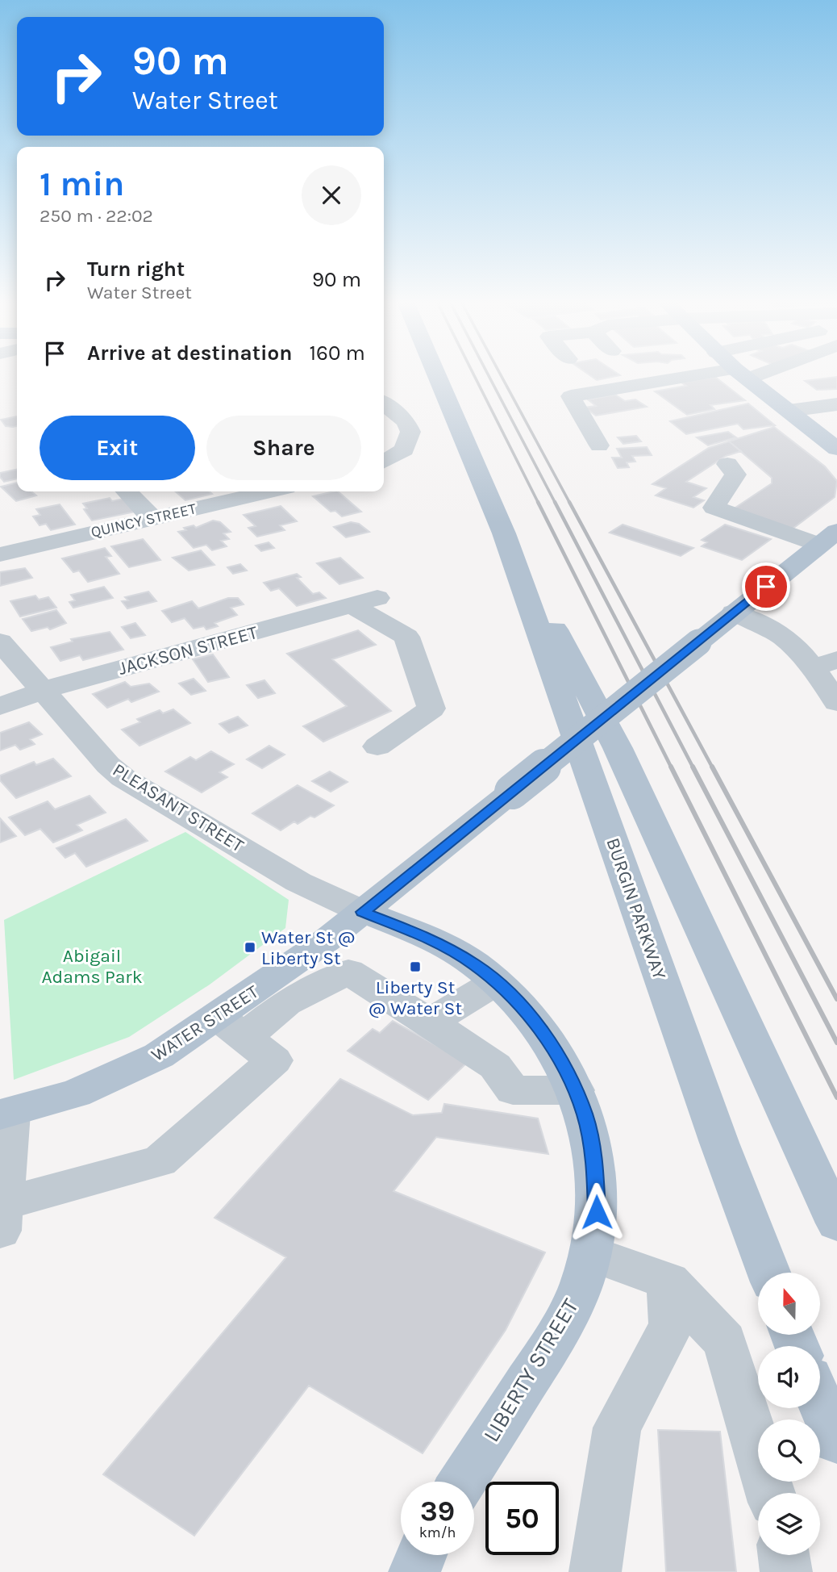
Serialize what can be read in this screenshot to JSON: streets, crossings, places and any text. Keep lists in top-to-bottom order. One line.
{"streets":{"main road":["BURGIN PARKWAY","WATER STREET","LIBERTY STREET"],"street":["QUINCY STREET","JACKSON STREET","PLEASANT STREET"]},"crossings":[["JACKSON STREET","PLEASANT STREET"],["PLEASANT STREET","WATER STREET"],["PLEASANT STREET","LIBERTY STREET"],["WATER STREET","LIBERTY STREET"]],"parks":["Abigail Adams Park"],"places":{"transit":["Water St @ Liberty St","Liberty St @ Water St"]},"north":"top","page":{"turn":["90 m","Water Street"],"heading":["1 min","250 m · 22:02"],"list":[{"name":"Turn right","note":"Water Street","value":"90 m"},{"name":"Arrive at destination","value":"160 m"}],"buttons":["Exit","Share"],"speed":"39 km/h","limit":"50"}}
